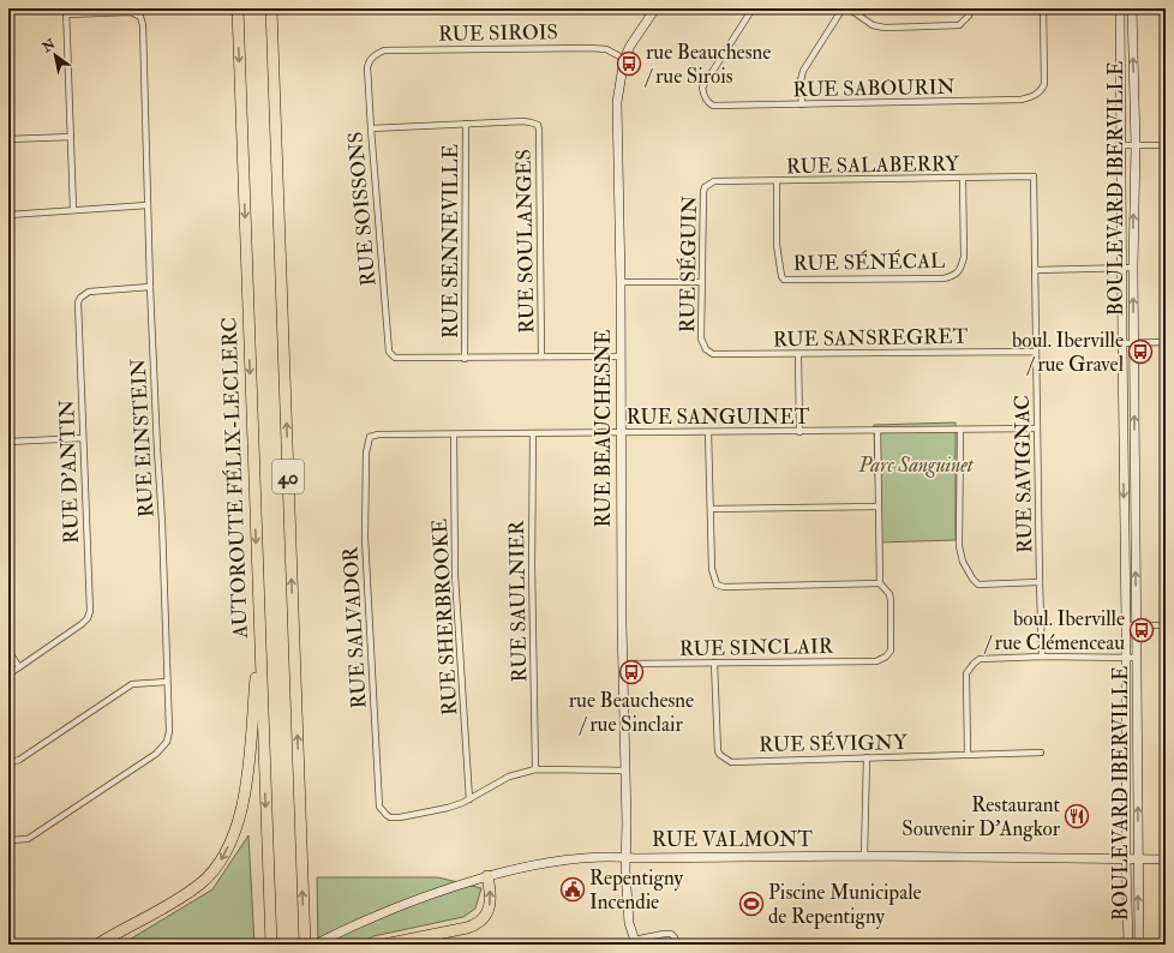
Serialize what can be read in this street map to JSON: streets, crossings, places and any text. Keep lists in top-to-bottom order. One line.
{"streets":{"highway":["40","AUTOROUTE FÉLIX-LECLERC"],"street":["RUE SIROIS","RUE SABOURIN","RUE SALABERRY","BOULEVARD IBERVILLE","RUE SOISSONS","RUE SENNEVILLE","RUE SOULANGES","RUE SÉNÉCAL","RUE SÉGUIN","RUE SANSREGRET","RUE SANGUINET","RUE BEAUCHESNE","RUE EINSTEIN","RUE D'ANTIN","RUE SAVIGNAC","RUE SAULNIER","RUE SHERBROOKE","RUE SALVADOR","RUE SINCLAIR","RUE SÉVIGNY","RUE VALMONT"]},"crossings":[["RUE SIROIS","RUE SOISSONS"],["RUE SIROIS","RUE BEAUCHESNE"],["RUE SALABERRY","RUE SÉNÉCAL"],["RUE SALABERRY","RUE SÉGUIN"],["RUE SALABERRY","RUE SAVIGNAC"],["BOULEVARD IBERVILLE","RUE VALMONT"],["RUE SOISSONS","RUE SENNEVILLE"],["RUE SENNEVILLE","RUE SOULANGES"],["RUE SÉGUIN","RUE SANSREGRET"],["RUE SANSREGRET","RUE SAVIGNAC"],["RUE SANGUINET","RUE BEAUCHESNE"],["RUE SANGUINET","RUE SAVIGNAC"],["RUE SANGUINET","RUE SAULNIER"],["RUE SANGUINET","RUE SHERBROOKE"],["RUE SANGUINET","RUE SALVADOR"],["RUE BEAUCHESNE","RUE SINCLAIR"],["RUE BEAUCHESNE","RUE VALMONT"],["RUE EINSTEIN","RUE D'ANTIN"],["RUE SHERBROOKE","RUE SALVADOR"],["RUE SINCLAIR","RUE SÉVIGNY"]],"parks":["Parc Sanguinet"],"places":{"bus stop":["rue Beauchesne / rue Sirois","boul. Iberville / rue Gravel","boul. Iberville / rue Clémenceau","rue Beauchesne / rue Sinclair"],"restaurant":["Restaurant Souvenir D'Angkor"],"public building":["Repentigny Incendie"],"sports":["Piscine Municipale de Repentigny"]},"north":"top left"}
